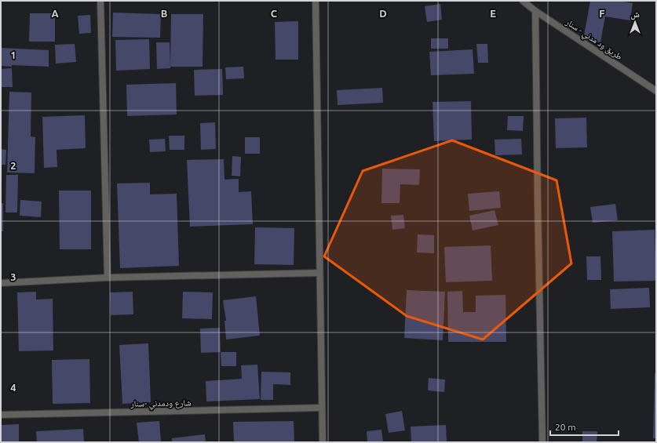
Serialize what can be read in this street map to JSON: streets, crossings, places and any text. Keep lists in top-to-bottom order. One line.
{"streets":{"street":["طريق ود مدني - سنار","شارع ودمدني -سنار"]},"scale_bar":"20 m","north":"top","grid":{"columns":["A","B","C","D","E","F"],"rows":["1","2","3","4"]}}
